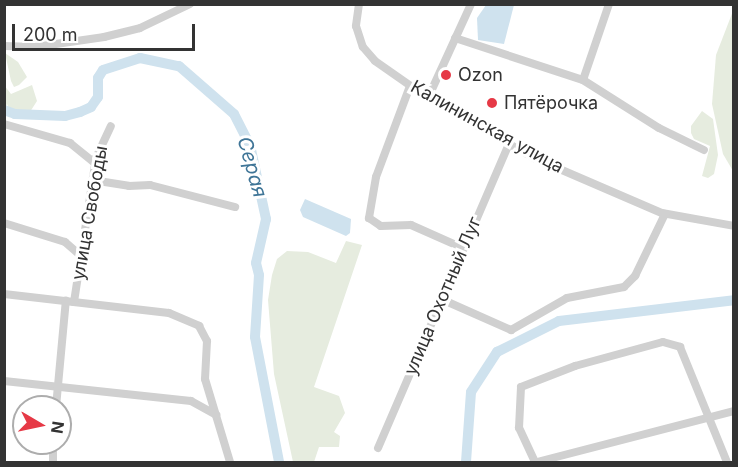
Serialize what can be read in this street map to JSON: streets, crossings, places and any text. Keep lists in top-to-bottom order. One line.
{"streets":{"street":["Калининская улица","улица Свободы","улица Охотный Луг"]},"crossings":[["Калининская улица","улица Охотный Луг"]],"water":["Серая"],"places":["Ozon","Пятёрочка"],"scale_bar":"200 m","north":"right"}
